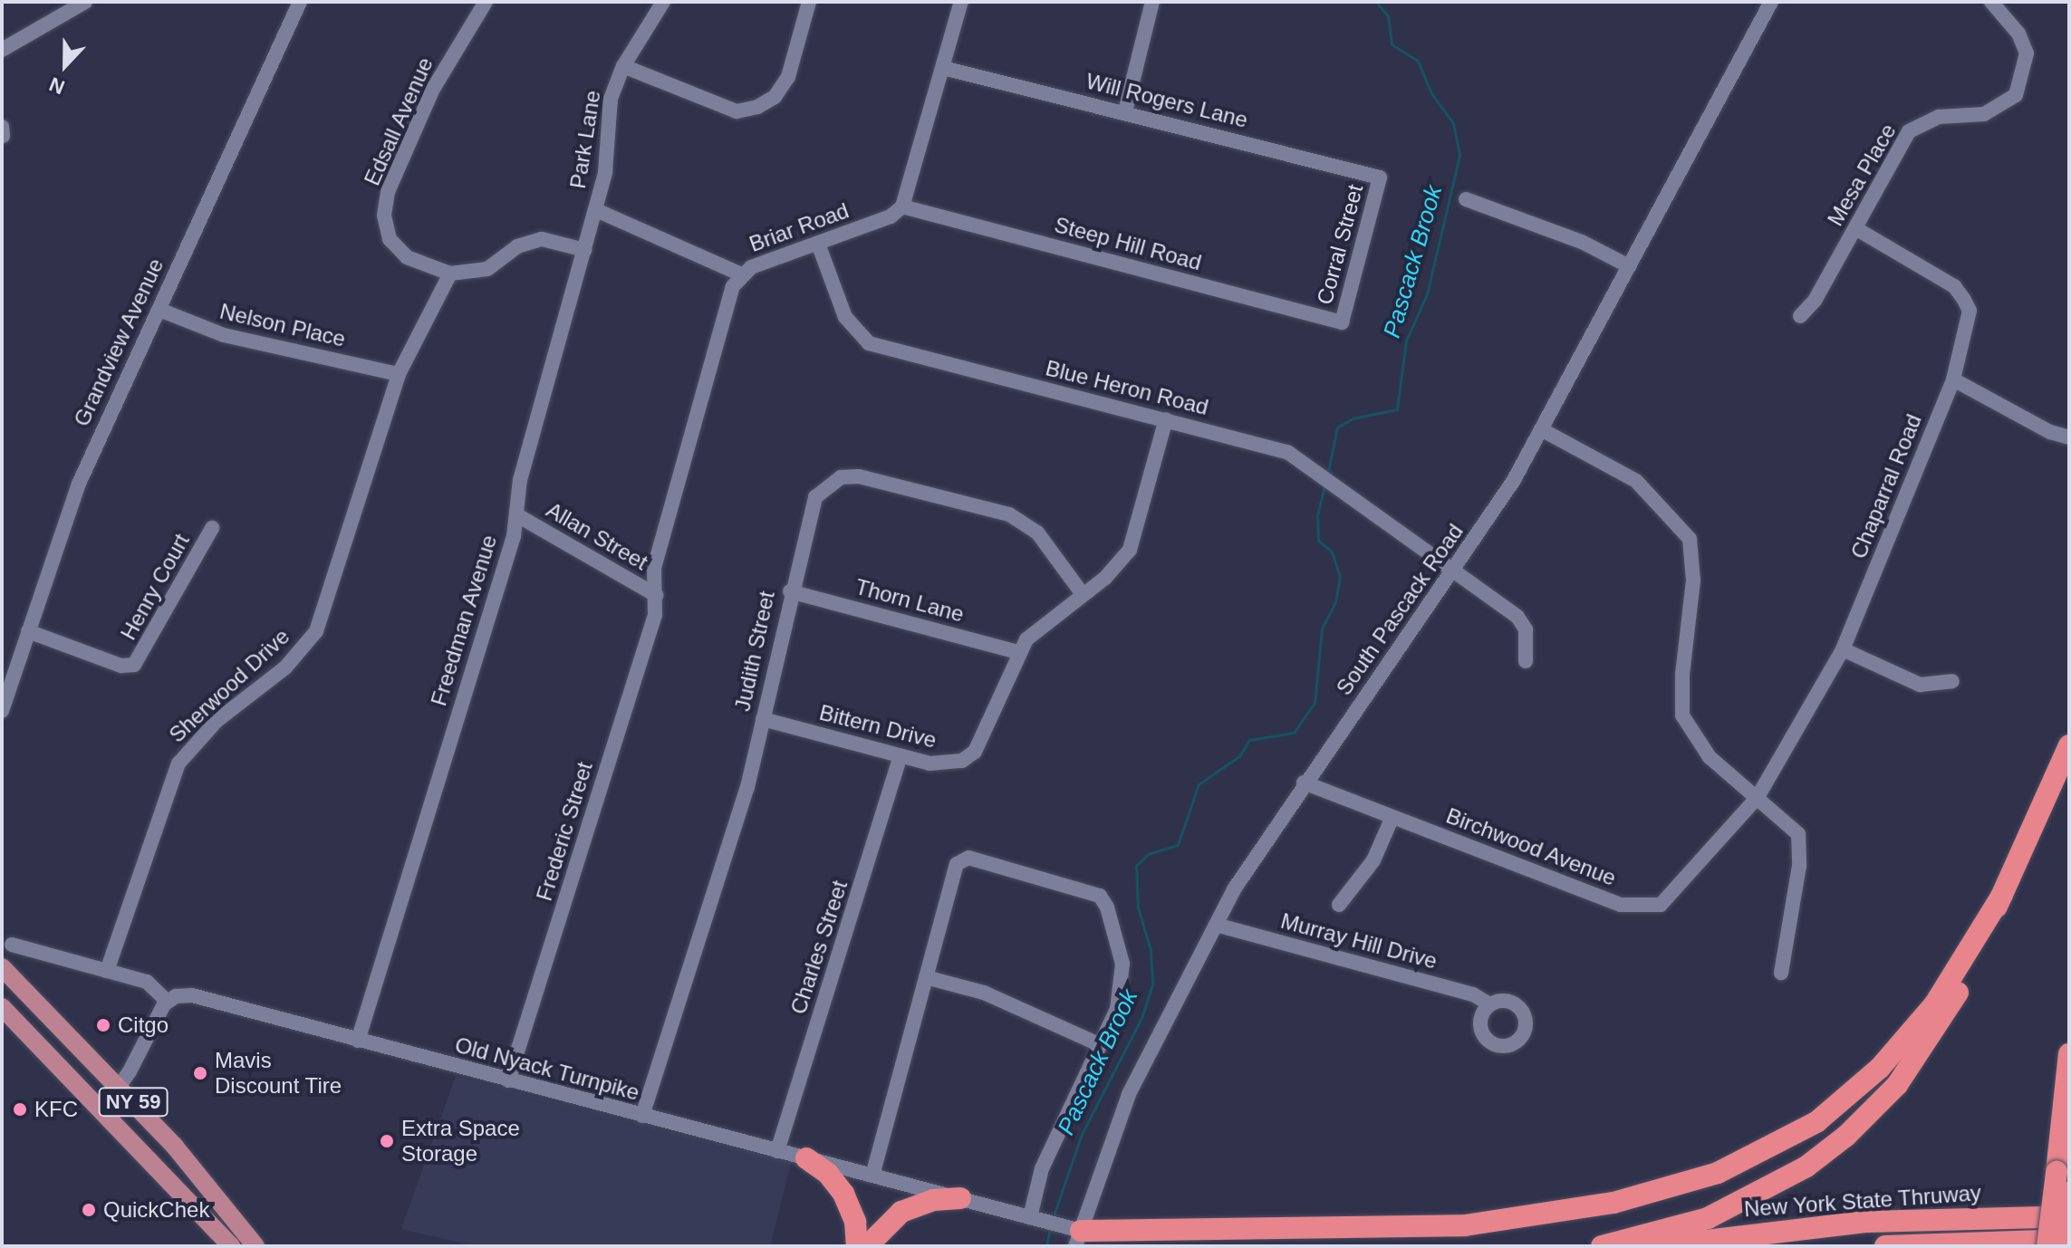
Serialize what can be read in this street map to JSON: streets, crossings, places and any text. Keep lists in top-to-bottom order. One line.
{"streets":{"highway":["New York State Thruway"],"main road":["NY 59"],"street":["Will Rogers Lane","Edsall Avenue","Park Lane","Mesa Place","Briar Road","Steep Hill Road","Corral Street","Nelson Place","Grandview Avenue","Blue Heron Road","Chaparral Road","Allan Street","Henry Court","Thorn Lane","South Pascack Road","Freedman Avenue","Judith Street","Sherwood Drive","Bittern Drive","Frederic Street","Birchwood Avenue","Murray Hill Drive","Charles Street","Old Nyack Turnpike"]},"crossings":[["Will Rogers Lane","Corral Street"],["Edsall Avenue","Sherwood Drive"],["Park Lane","Freedman Avenue"],["Mesa Place","Chaparral Road"],["Briar Road","Steep Hill Road"],["Briar Road","Blue Heron Road"],["Briar Road","Allan Street"],["Briar Road","Frederic Street"],["Steep Hill Road","Corral Street"],["Nelson Place","Grandview Avenue"],["Nelson Place","Sherwood Drive"],["Grandview Avenue","Henry Court"],["Blue Heron Road","South Pascack Road"],["Blue Heron Road","Bittern Drive"],["Chaparral Road","Birchwood Avenue"],["Allan Street","Freedman Avenue"],["Allan Street","Frederic Street"],["Thorn Lane","Judith Street"],["Thorn Lane","Bittern Drive"],["South Pascack Road","Birchwood Avenue"],["South Pascack Road","Murray Hill Drive"],["South Pascack Road","Old Nyack Turnpike"],["Freedman Avenue","Old Nyack Turnpike"],["Judith Street","Bittern Drive"],["Judith Street","Old Nyack Turnpike"],["Bittern Drive","Charles Street"],["Frederic Street","Old Nyack Turnpike"],["Charles Street","Old Nyack Turnpike"]],"water":["Pascack Brook"],"places":["Citgo","Mavis Discount Tire","KFC","Extra Space Storage","QuickChek"],"north":"bottom"}
